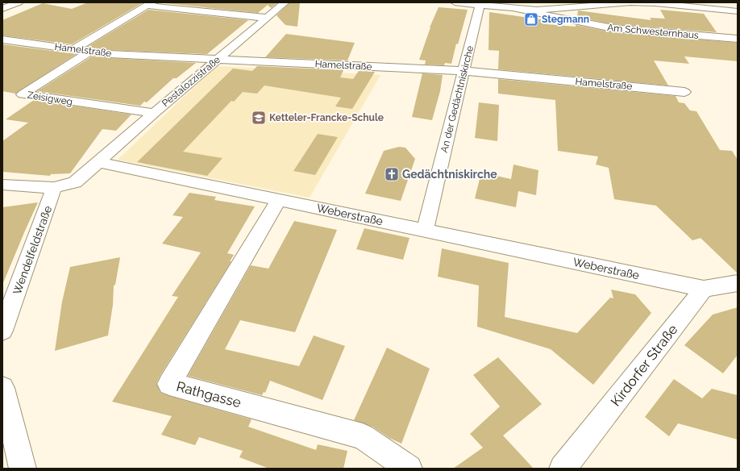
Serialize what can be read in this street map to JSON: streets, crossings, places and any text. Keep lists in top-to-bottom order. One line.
{"streets":{"street":["Am Schwesternhaus","Hamelstraße","Pestalozzistraße","Zeisigweg","An der Gedächtniskirche","Weberstraße","Wendelfeldstraße","Kirdorfer Straße","Rathgasse"]},"crossings":[["Hamelstraße","Pestalozzistraße"],["Hamelstraße","Zeisigweg"],["Hamelstraße","An der Gedächtniskirche"],["Pestalozzistraße","Zeisigweg"],["Pestalozzistraße","Weberstraße"],["An der Gedächtniskirche","Weberstraße"],["Weberstraße","Kirdorfer Straße"],["Weberstraße","Rathgasse"]],"places":{"shop":["Stegmann"],"school or university":["Ketteler-Francke-Schule"],"church":["Gedächtniskirche"]}}
